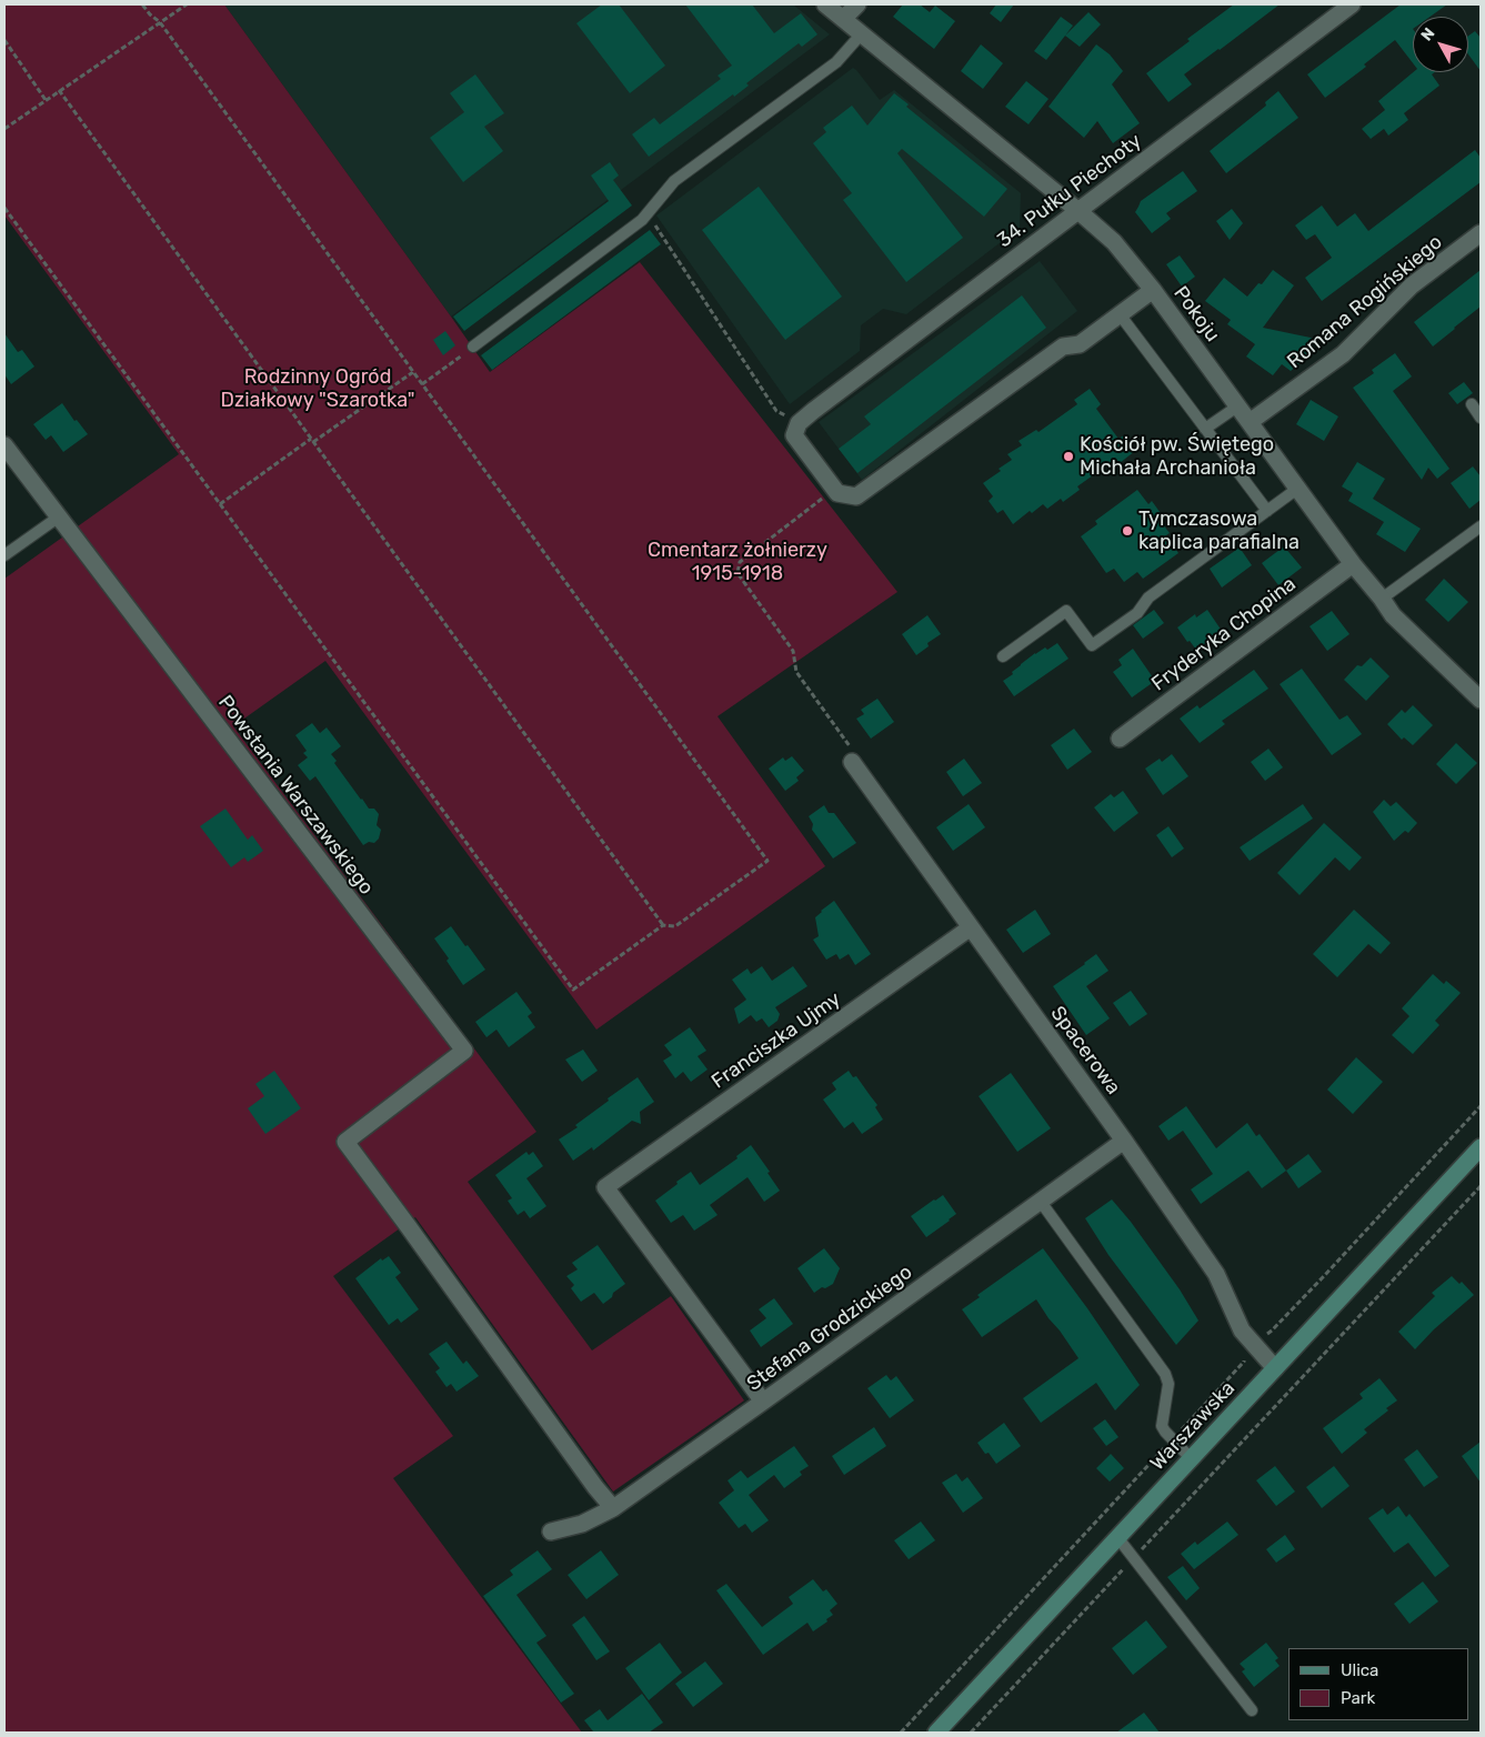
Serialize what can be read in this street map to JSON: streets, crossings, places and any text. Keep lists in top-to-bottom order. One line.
{"streets":{"street":["34. Pułku Piechoty","Romana Rogińskiego","Pokoju","Fryderyka Chopina","Powstania Warszawskiego","Franciszka Ujmy","Spacerowa","Stefana Grodzickiego","Warszawska"]},"crossings":[["34. Pułku Piechoty","Pokoju"],["Romana Rogińskiego","Pokoju"],["Pokoju","Fryderyka Chopina"],["Powstania Warszawskiego","Stefana Grodzickiego"],["Franciszka Ujmy","Spacerowa"],["Franciszka Ujmy","Stefana Grodzickiego"],["Spacerowa","Stefana Grodzickiego"],["Spacerowa","Warszawska"]],"parks":["Rodzinny Ogród Działkowy \"Szarotka\"","Cmentarz żołnierzy 1915-1918"],"places":["Kościół pw. Świętego Michała Archanioła","Tymczasowa kaplica parafialna"],"legend":["Ulica","Park"],"north":"top left"}
